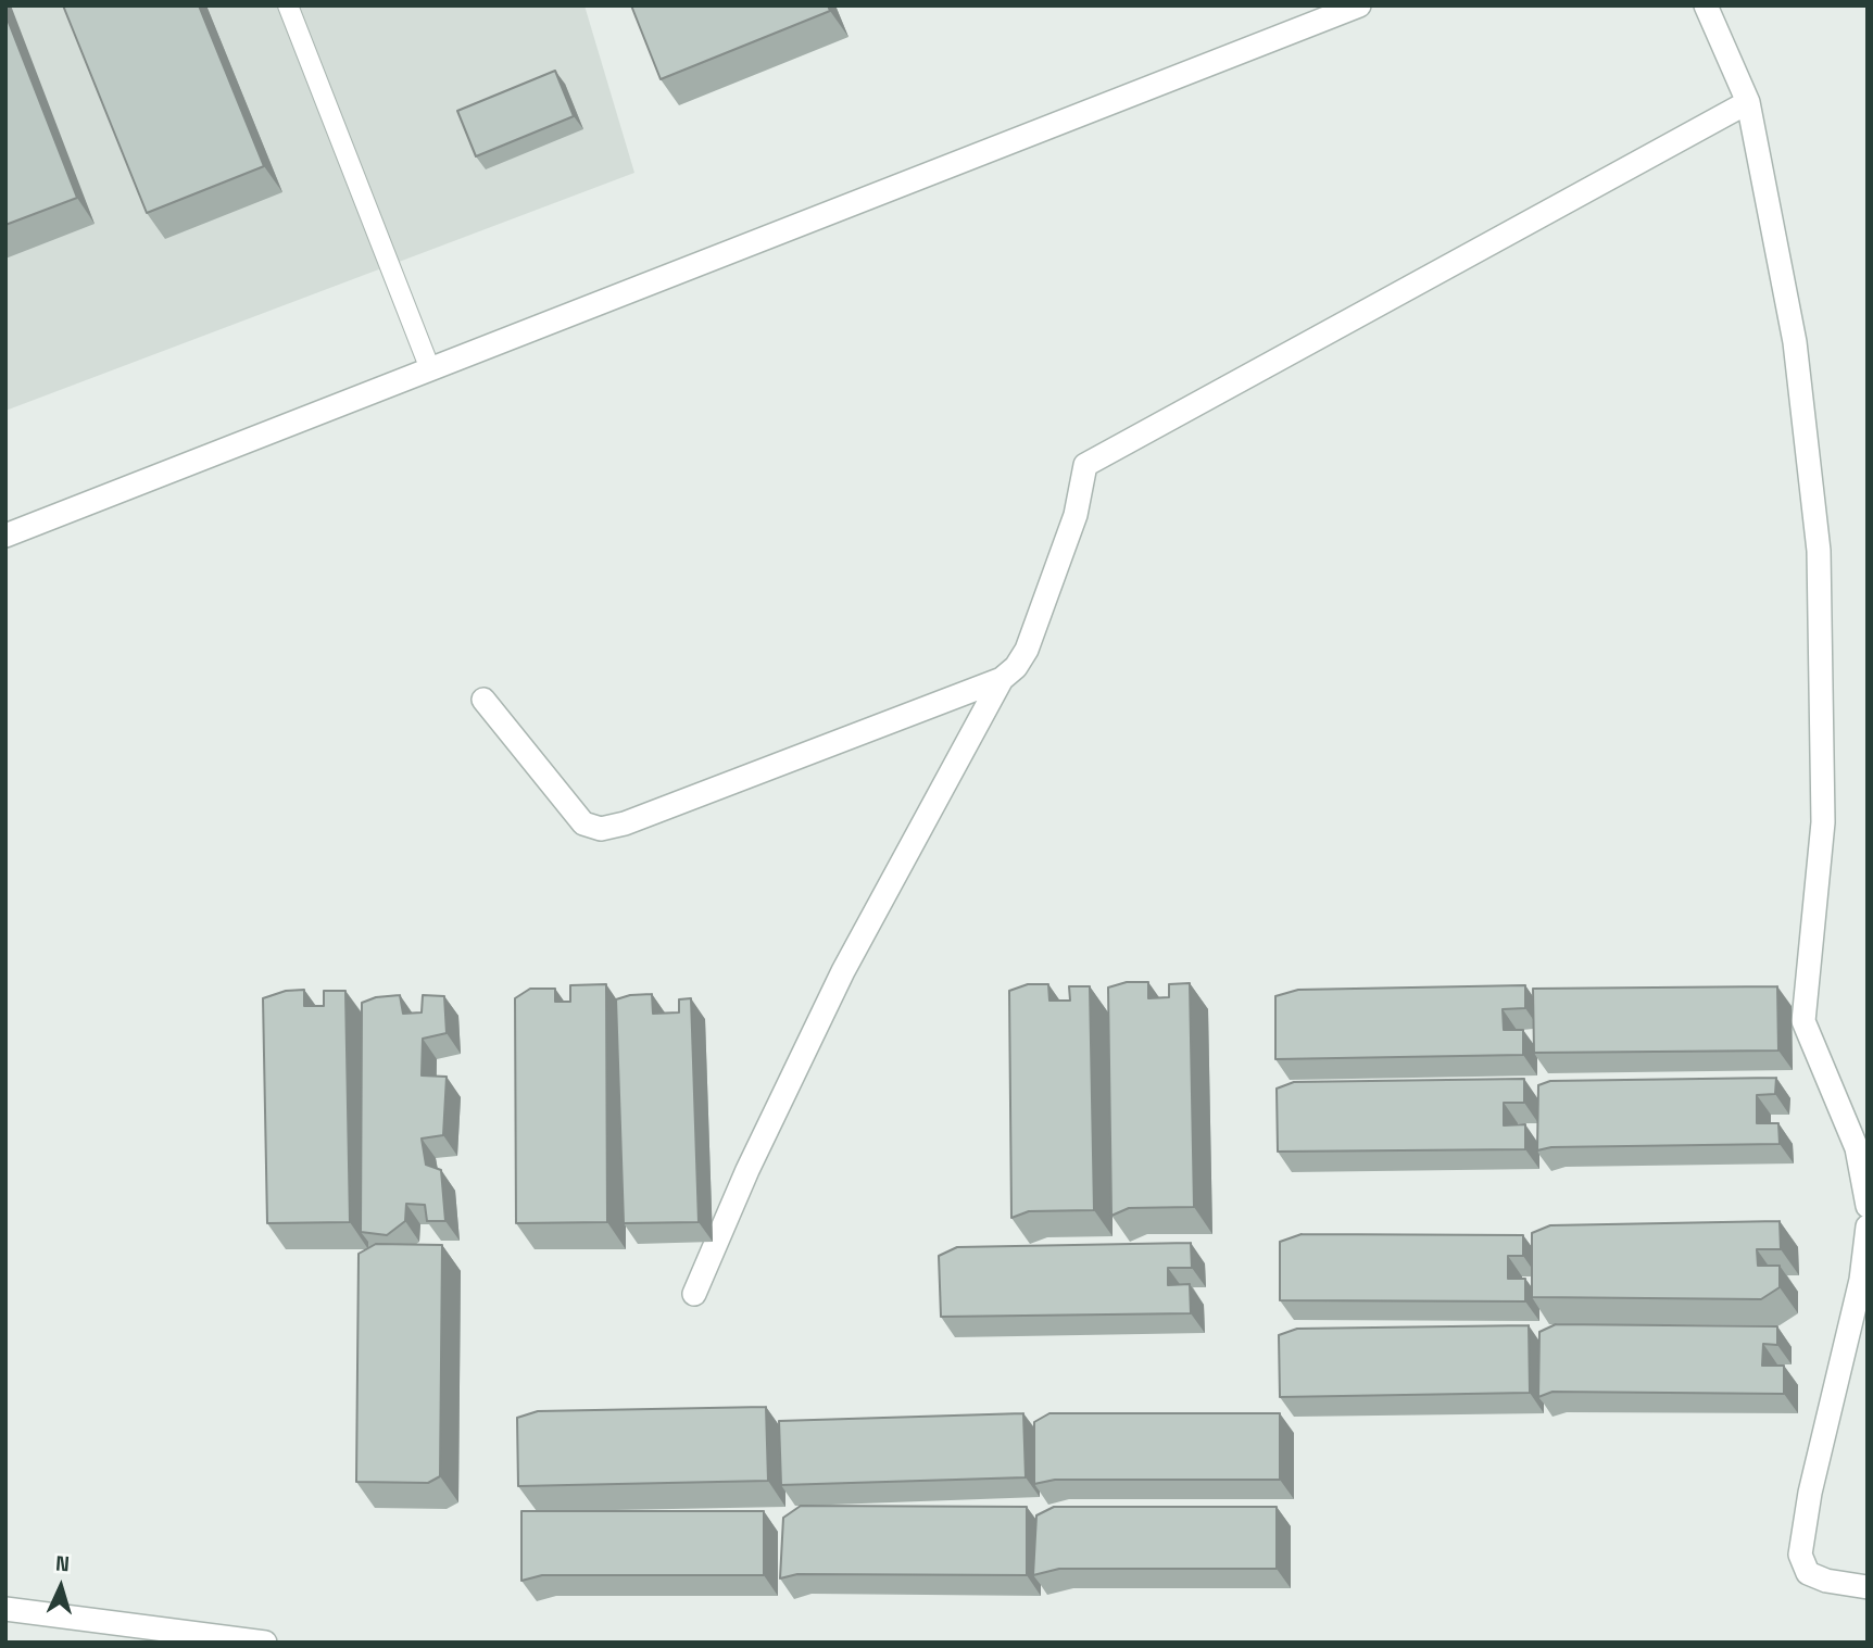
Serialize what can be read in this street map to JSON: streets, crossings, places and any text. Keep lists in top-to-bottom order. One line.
{"north":"top"}
